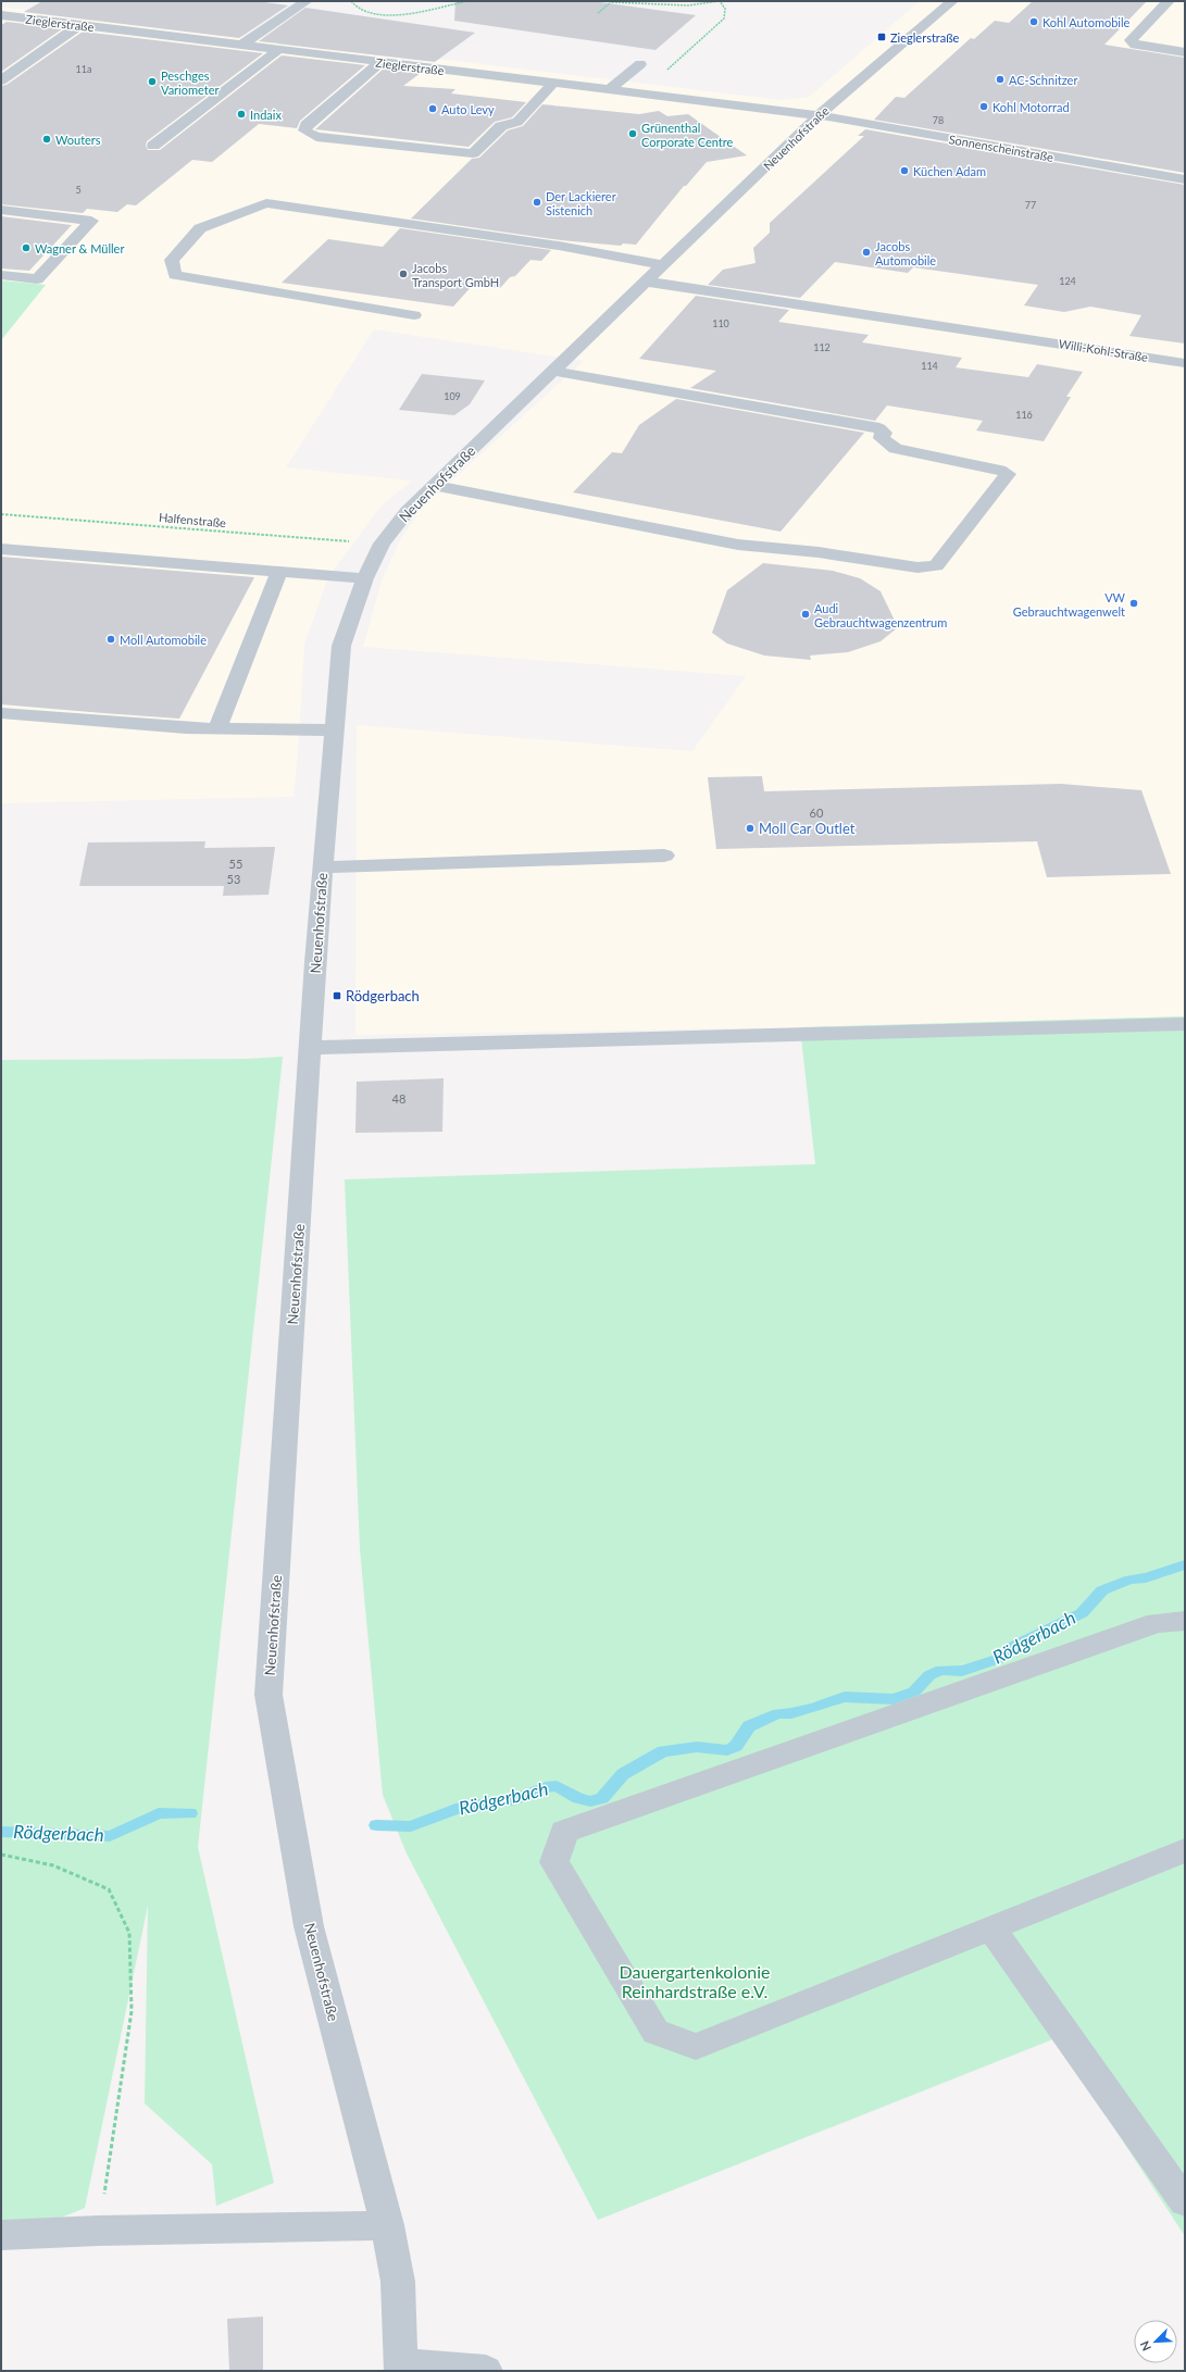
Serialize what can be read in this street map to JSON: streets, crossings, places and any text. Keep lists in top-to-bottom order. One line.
{"streets":{"street":["Zieglerstraße","Neuenhofstraße","Sonnenscheinstraße","Willi-Kohl-Straße"],"path":["Halfenstraße"]},"crossings":[["Zieglerstraße","Neuenhofstraße"],["Zieglerstraße","Sonnenscheinstraße"],["Neuenhofstraße","Sonnenscheinstraße"],["Neuenhofstraße","Halfenstraße"]],"water":["Rödgerbach"],"parks":["Dauergartenkolonie Reinhardstraße e.V."],"places":{"other":["Kohl Automobile","AC-Schnitzer","Peschges Variometer","Kohl Motorrad","Auto Levy","Indaix","Grünenthal Corporate Centre","Wouters","Küchen Adam","Der Lackierer Sistenich","Wagner & Müller","Jacobs Automobile","Jacobs Transport GmbH","VW Gebrauchtwagenwelt","Audi Gebrauchtwagenzentrum","Moll Automobile","Moll Car Outlet"],"transit":["Zieglerstraße","Rödgerbach"]},"house_numbers":["11a","78","5","77","124","110","112","114","109","116","60","55","53","48"],"north":"bottom left"}
